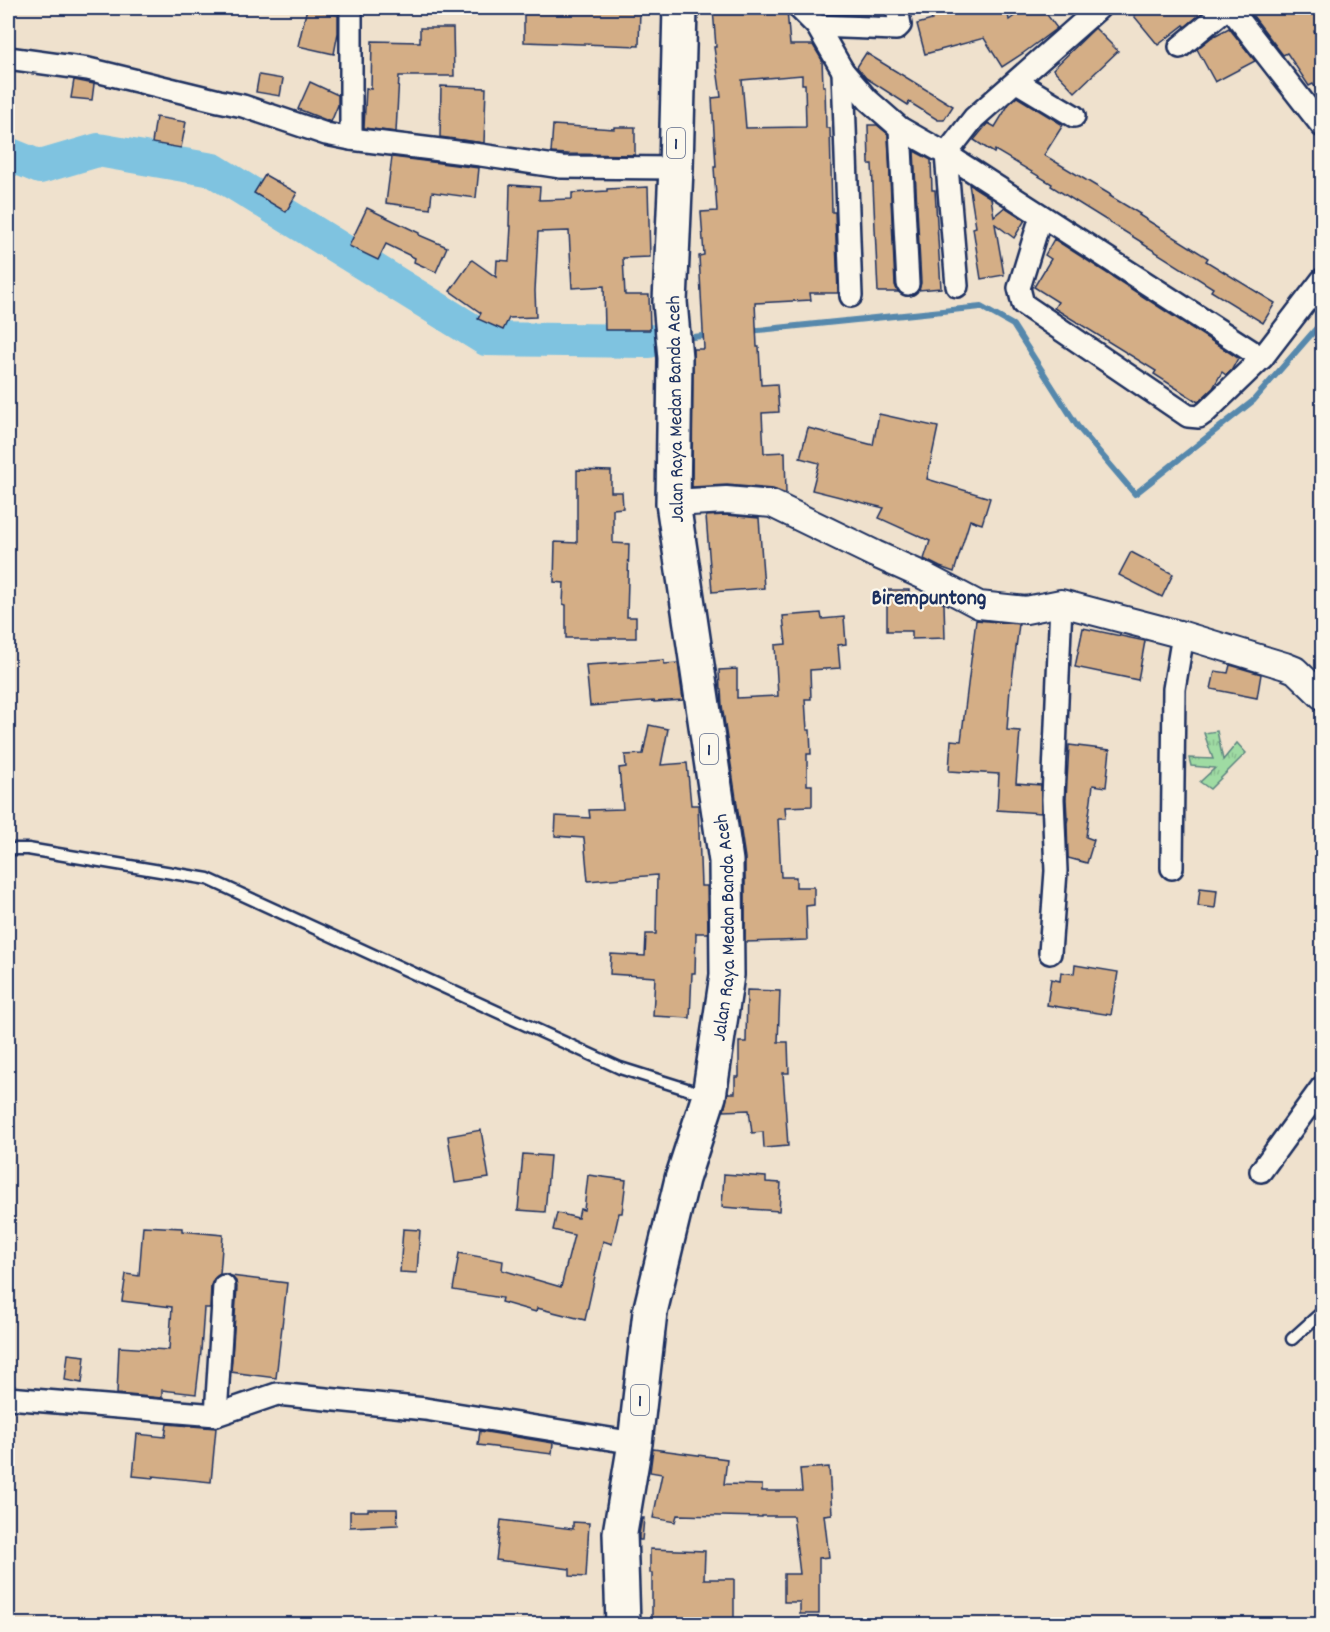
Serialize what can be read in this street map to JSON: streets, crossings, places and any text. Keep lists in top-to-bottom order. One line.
{"streets":{"highway":["1","Jalan Raya Medan Banda Aceh"]},"districts":["Birempuntong"]}
